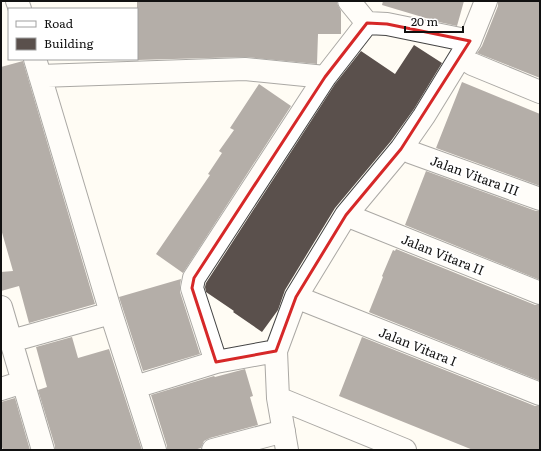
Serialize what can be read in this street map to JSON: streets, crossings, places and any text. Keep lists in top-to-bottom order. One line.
{"streets":{"street":["Jalan Vitara III","Jalan Vitara II","Jalan Vitara I"]},"legend":["Road","Building"],"scale_bar":"20 m"}
